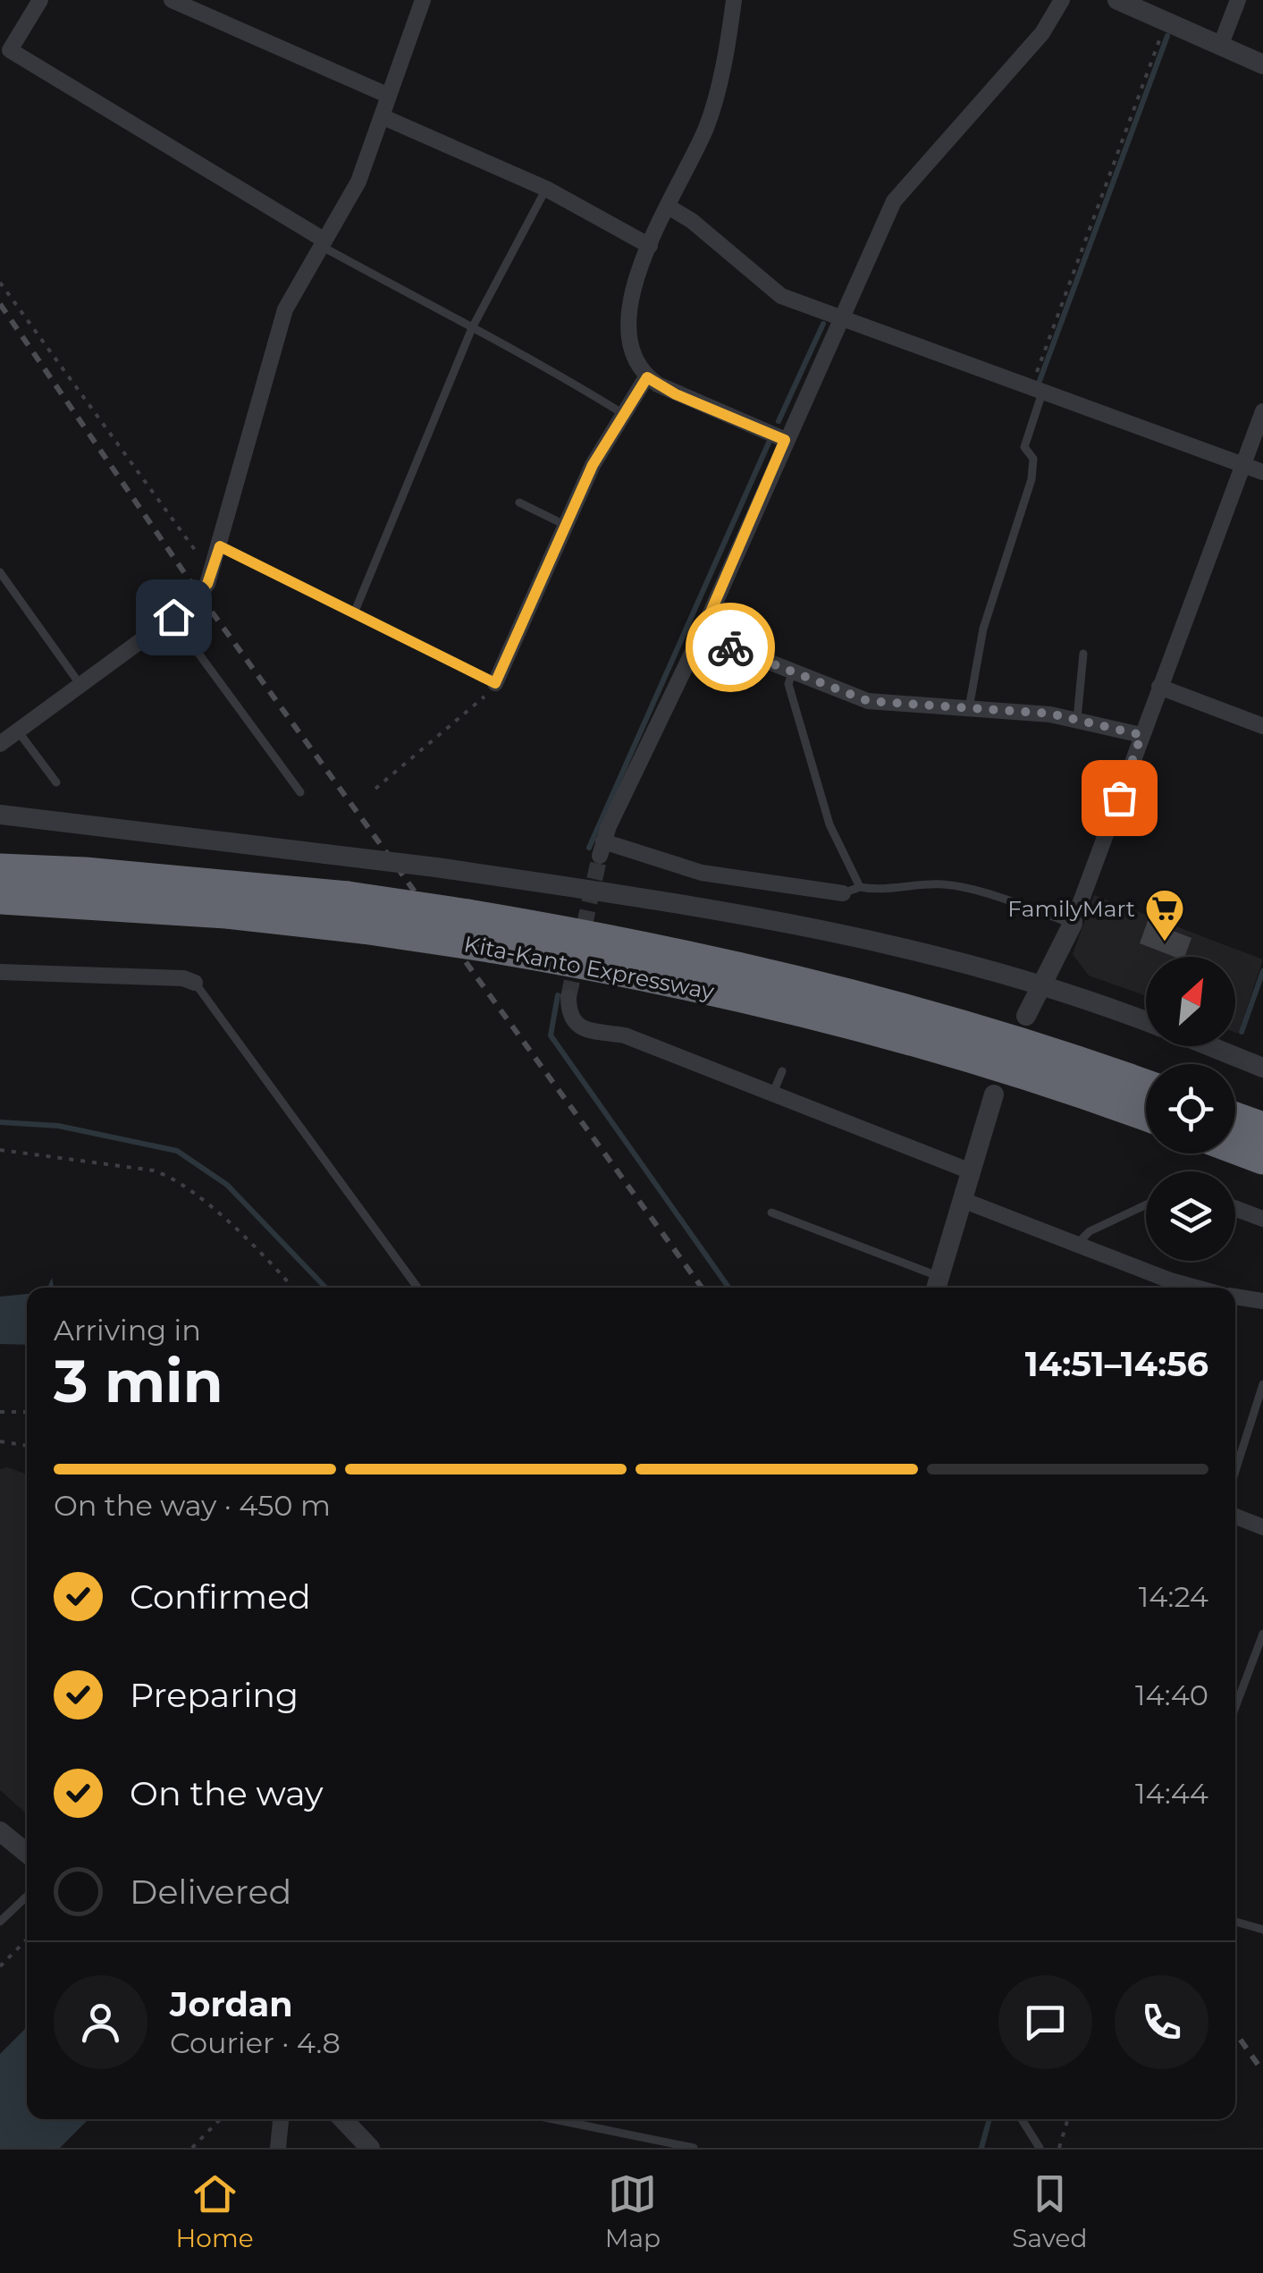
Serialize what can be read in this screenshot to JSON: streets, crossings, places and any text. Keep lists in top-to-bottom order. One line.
{"streets":{"highway":["Kita-Kanto Expressway"]},"places":{"supermarket":["FamilyMart"]},"north":"top right","page":{"heading":["3 min","Arriving in","14:51–14:56"],"panel":["Jordan","Courier · 4.8"],"bar":"On the way · 450 m","list":[["Confirmed","14:24"],["Preparing","14:40"],["On the way","14:44"],"Delivered"],"tabs":["Home","Map","Saved"]}}
